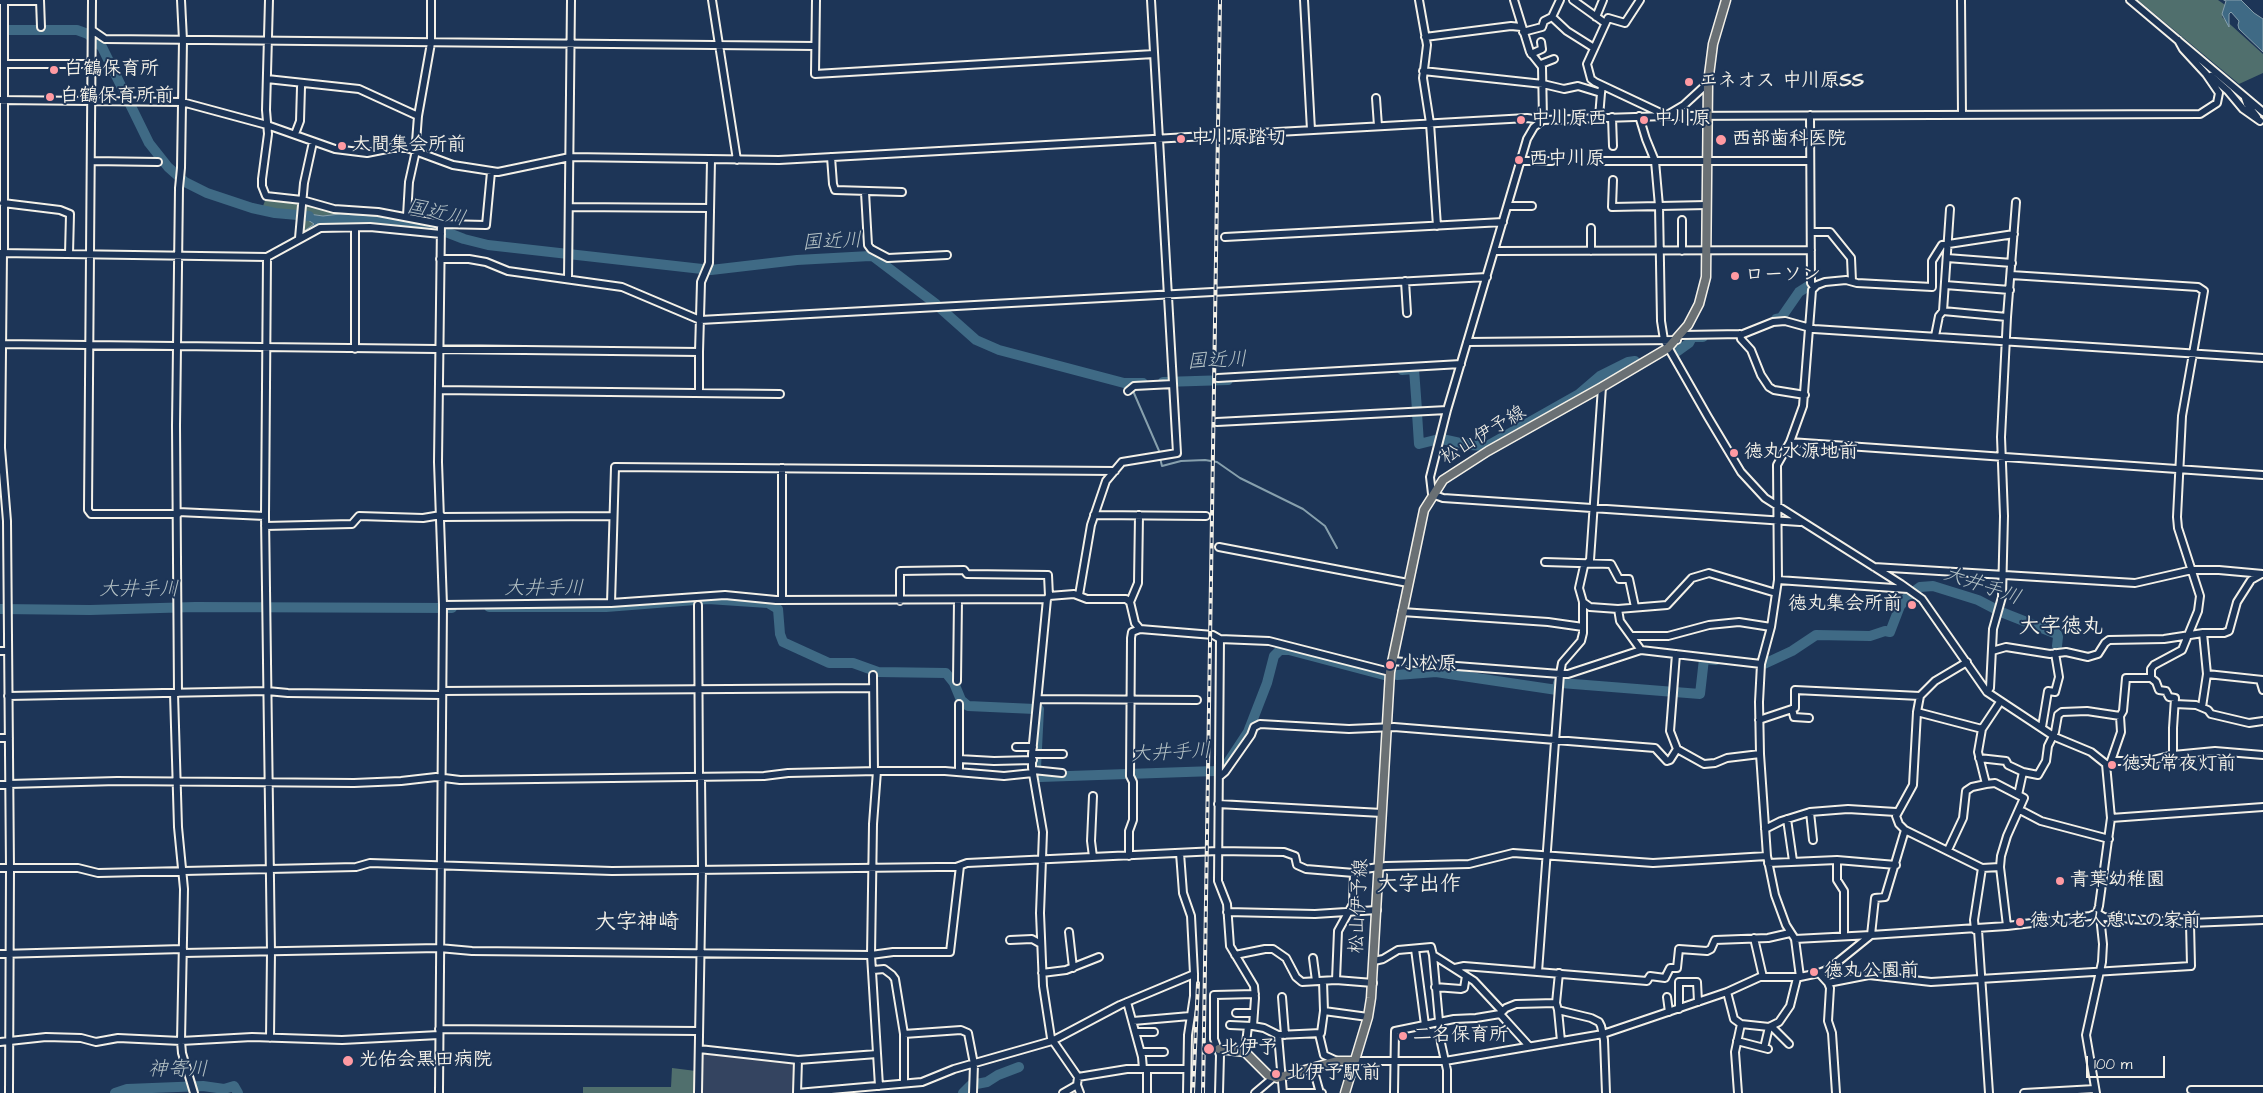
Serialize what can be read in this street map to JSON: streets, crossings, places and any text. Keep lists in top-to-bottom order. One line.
{"streets":{"main road":["松山伊予線"]},"districts":["大字徳丸","大字出作","大字神崎"],"water":["国近川","大井手川","神寄川"],"places":["白鶴保育所","エネオス 中川原SS","白鶴保育所前","中川原西","中川原","中川原踏切","西部歯科医院","大間集会所前","西中川原","ローソン","徳丸水源地前","徳丸集会所前","小松原","徳丸常夜灯前","青葉幼稚園","徳丸老人憩いの家前","徳丸公園前","二名保育所","北伊予","光佑会黒田病院","北伊予駅前"],"scale_bar":"100 m"}
